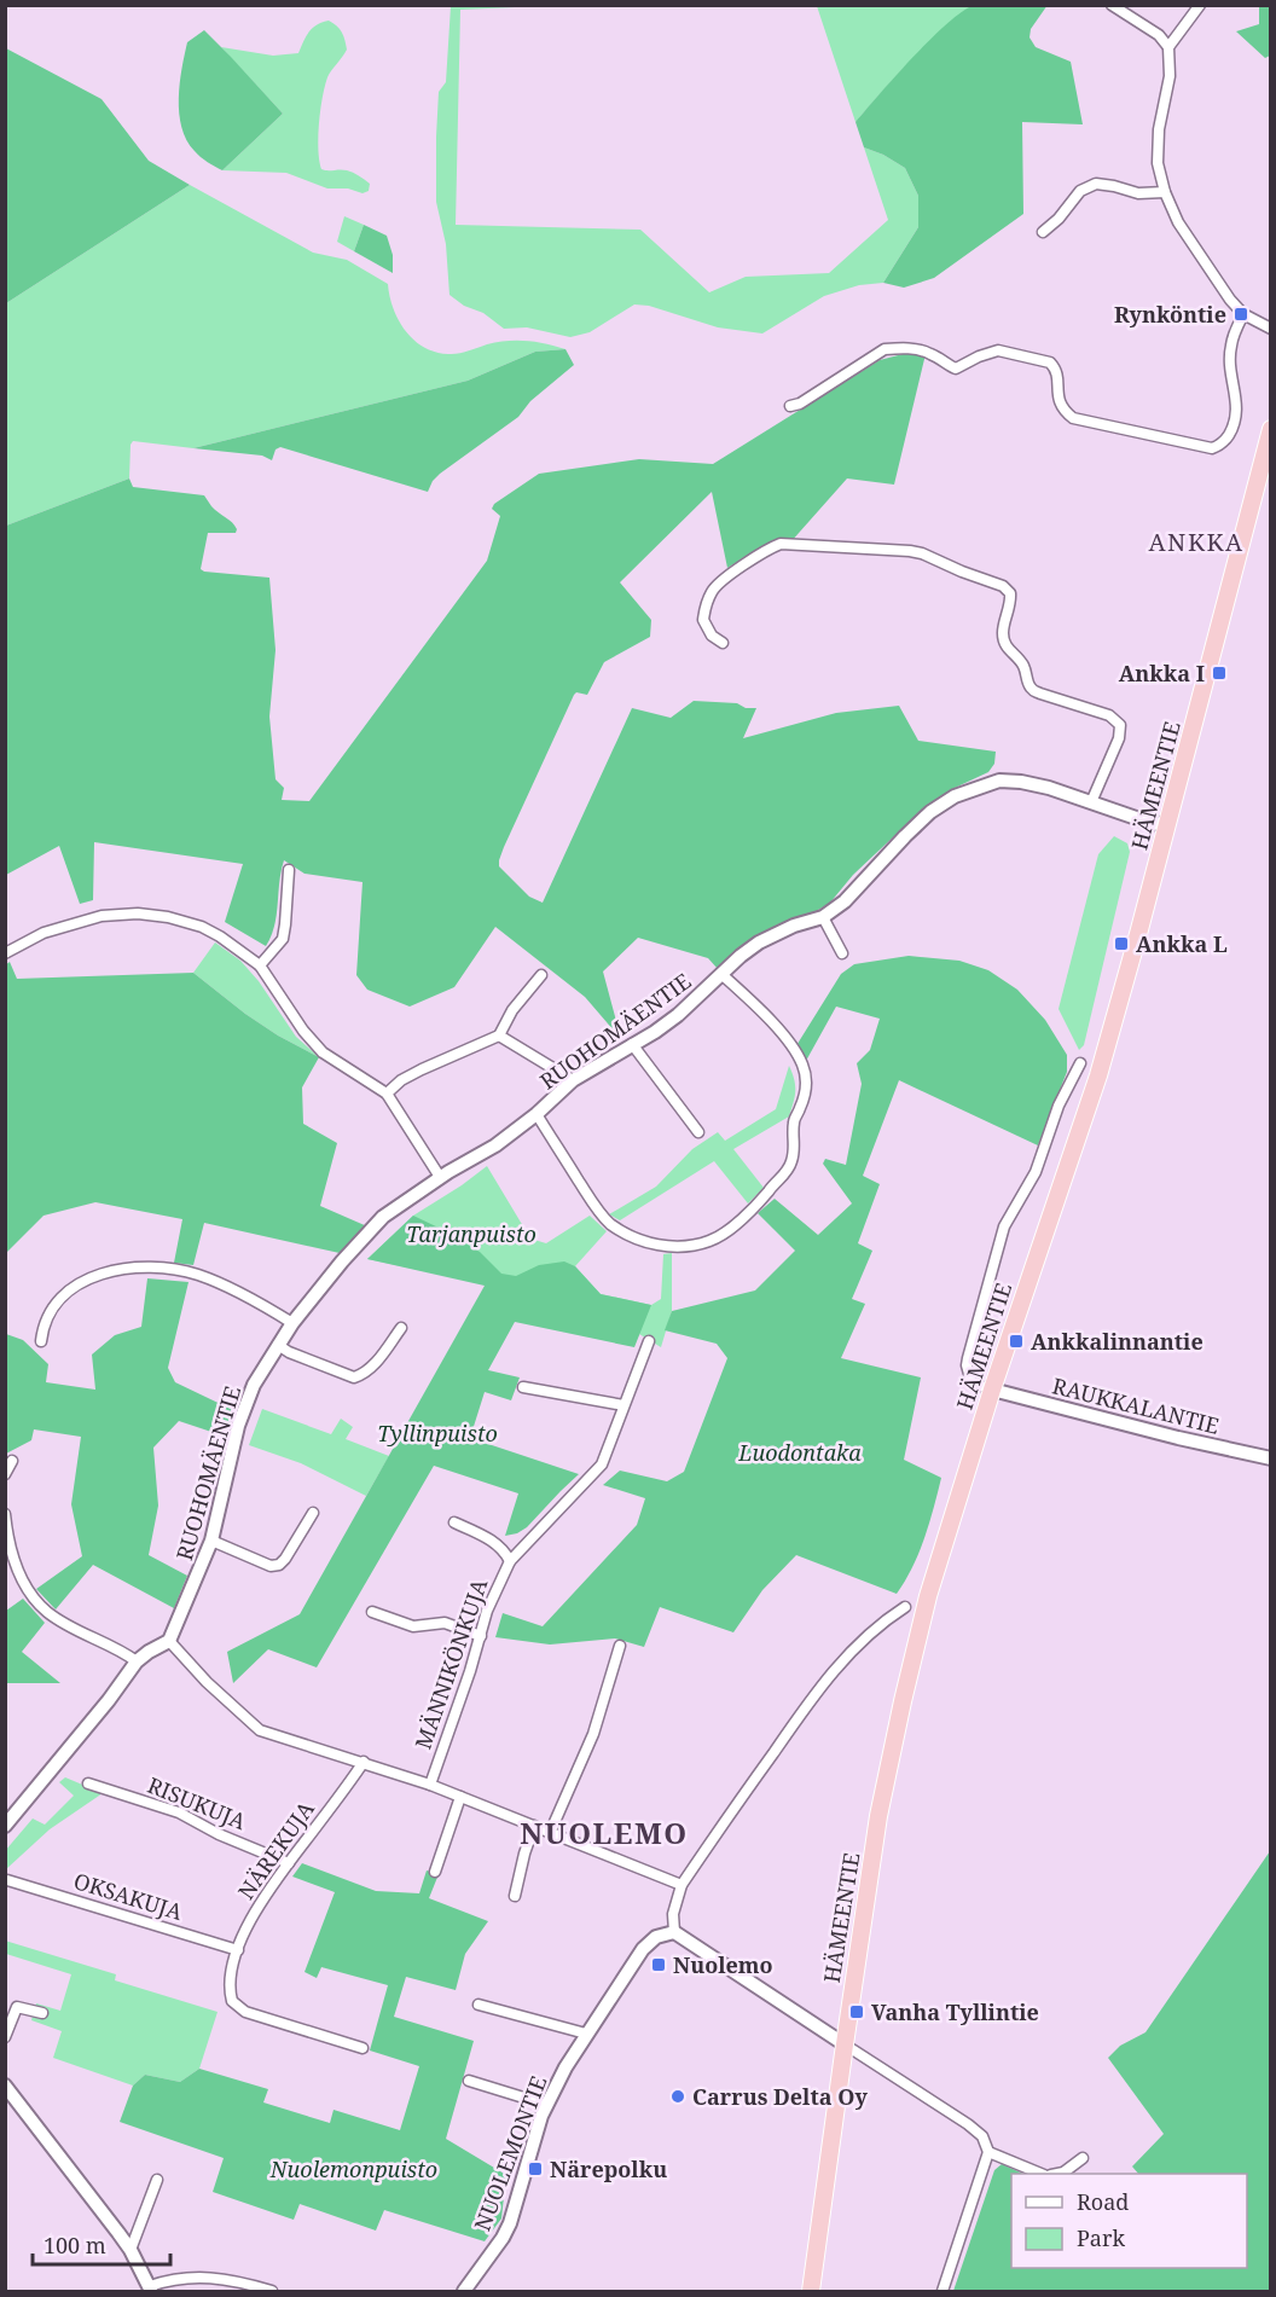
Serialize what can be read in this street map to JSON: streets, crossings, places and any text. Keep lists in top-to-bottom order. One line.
{"streets":{"highway":["HÄMEENTIE"],"street":["RUOHOMÄENTIE","RAUKKALANTIE","MÄNNIKÖNKUJA","RISUKUJA","NÄREKUJA","OKSAKUJA","NUOLEMONTIE"]},"crossings":[["HÄMEENTIE","RUOHOMÄENTIE"],["HÄMEENTIE","RAUKKALANTIE"],["RISUKUJA","NÄREKUJA"],["NÄREKUJA","OKSAKUJA"]],"districts":["ANKKA","NUOLEMO"],"parks":["Tarjanpuisto","Tyllinpuisto","Luodontaka","Nuolemonpuisto"],"places":{"transit":["Rynköntie","Ankka I","Ankka L","Ankkalinnantie","Nuolemo","Vanha Tyllintie","Närepolku"],"other":["Carrus Delta Oy"]},"legend":["Road","Park"],"scale_bar":"100 m"}
